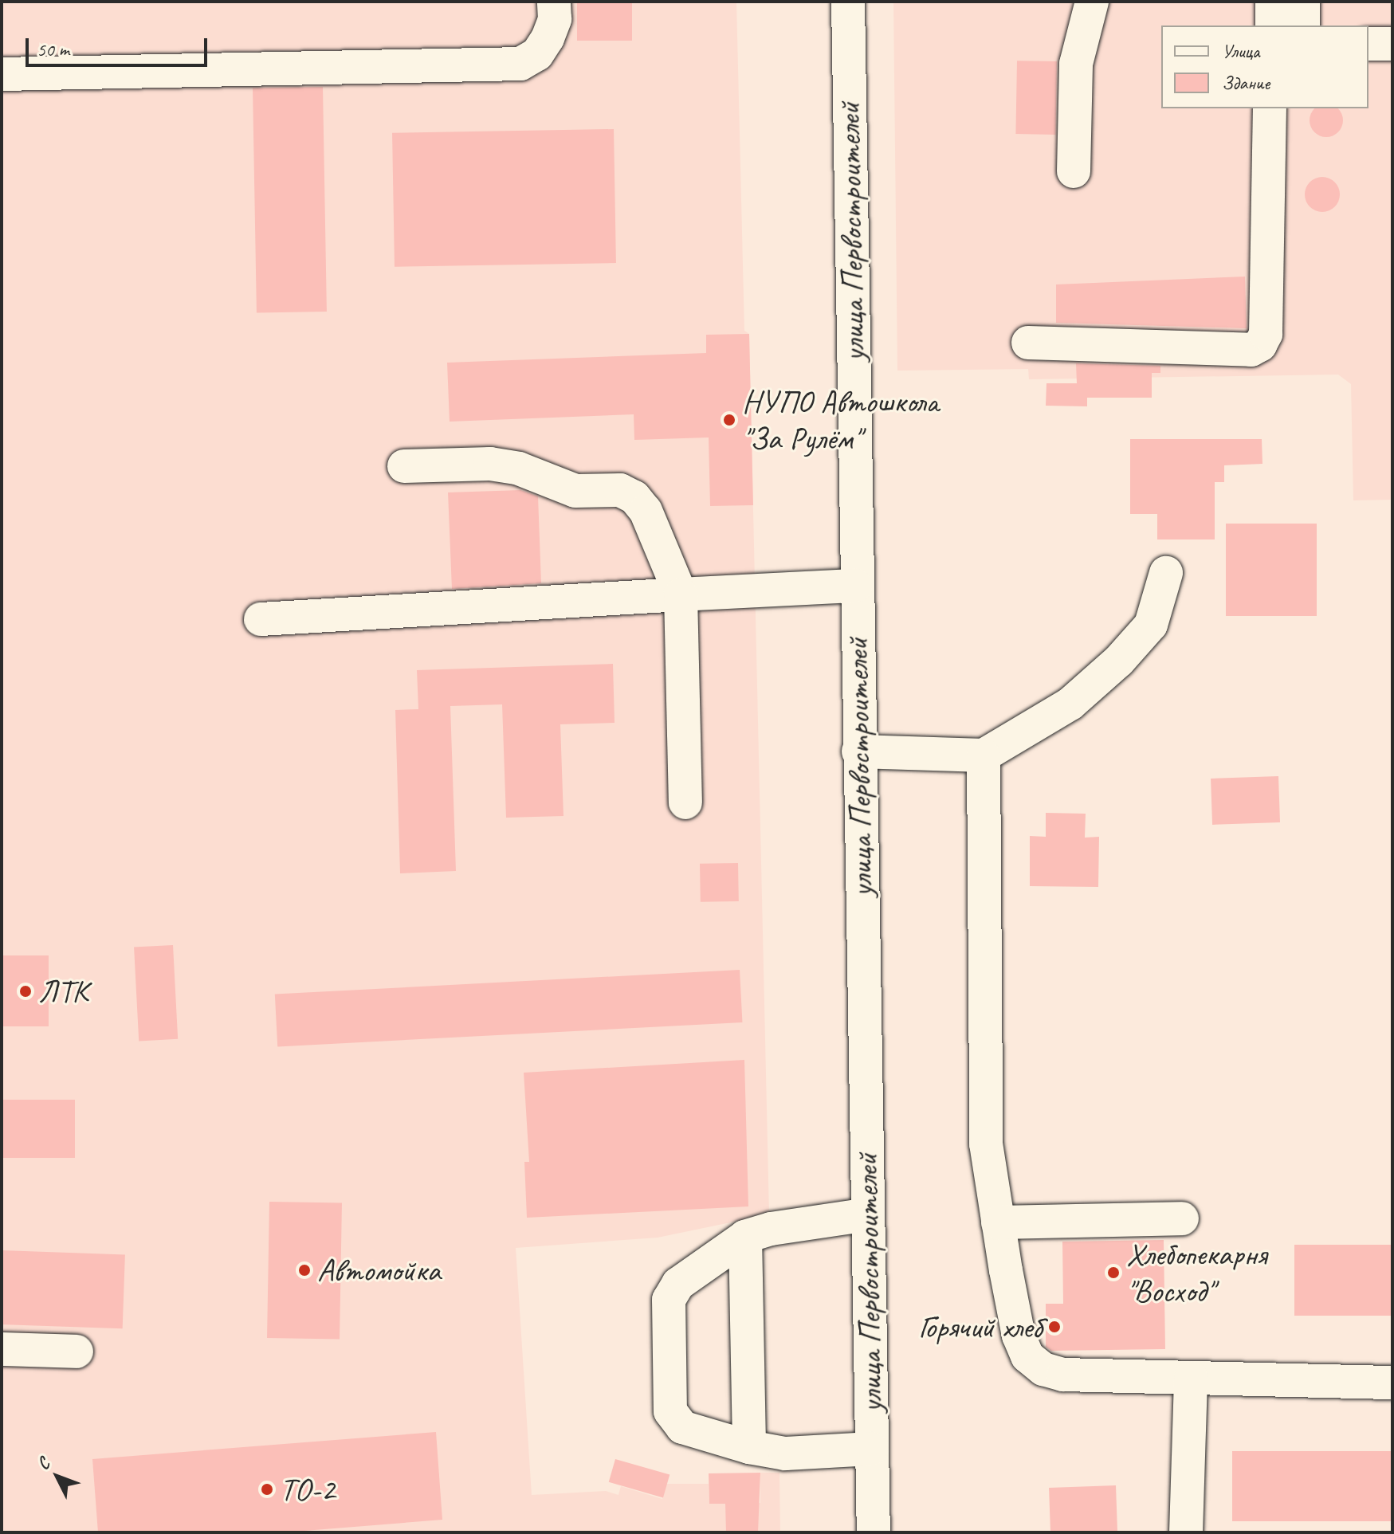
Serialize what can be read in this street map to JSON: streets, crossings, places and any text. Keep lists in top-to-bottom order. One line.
{"streets":{"street":["улица Первостроителей"]},"places":["НУПО Автошкола \"За Рулём\"","ЛТК","Автомойка","Хлебопекарня \"Восход\"","Горячий хлеб","ТО-2"],"legend":["Улица","Здание"],"scale_bar":"50 m","north":"top left"}
